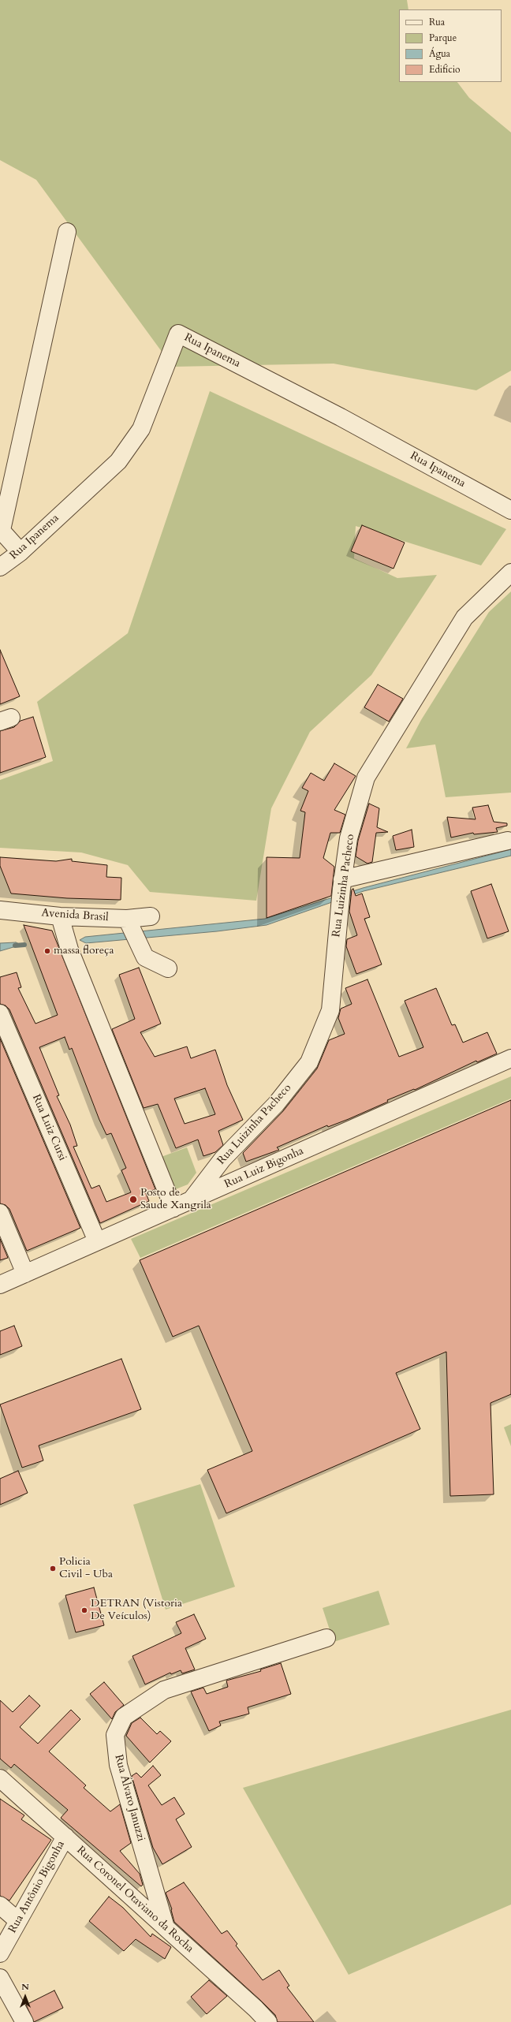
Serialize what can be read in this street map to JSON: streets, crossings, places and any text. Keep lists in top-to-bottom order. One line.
{"streets":{"street":["Rua Ipanema","Rua Luizinha Pacheco","Avenida Brasil","Rua Luiz Cursi","Rua Luiz Bigonha","Rua Álvaro Januzzi","Rua Antônio Bigonha","Rua Coronel Otaviano da Rocha"]},"crossings":[["Rua Luizinha Pacheco","Rua Luiz Bigonha"],["Rua Luiz Cursi","Rua Luiz Bigonha"],["Rua Álvaro Januzzi","Rua Coronel Otaviano da Rocha"],["Rua Antônio Bigonha","Rua Coronel Otaviano da Rocha"]],"places":["massa floreça","Posto de Saude Xangrila","Policia Civil - Uba","DETRAN (Vistoria De Veículos)"],"legend":["Rua","Parque","Água","Edifício"],"north":"top"}
